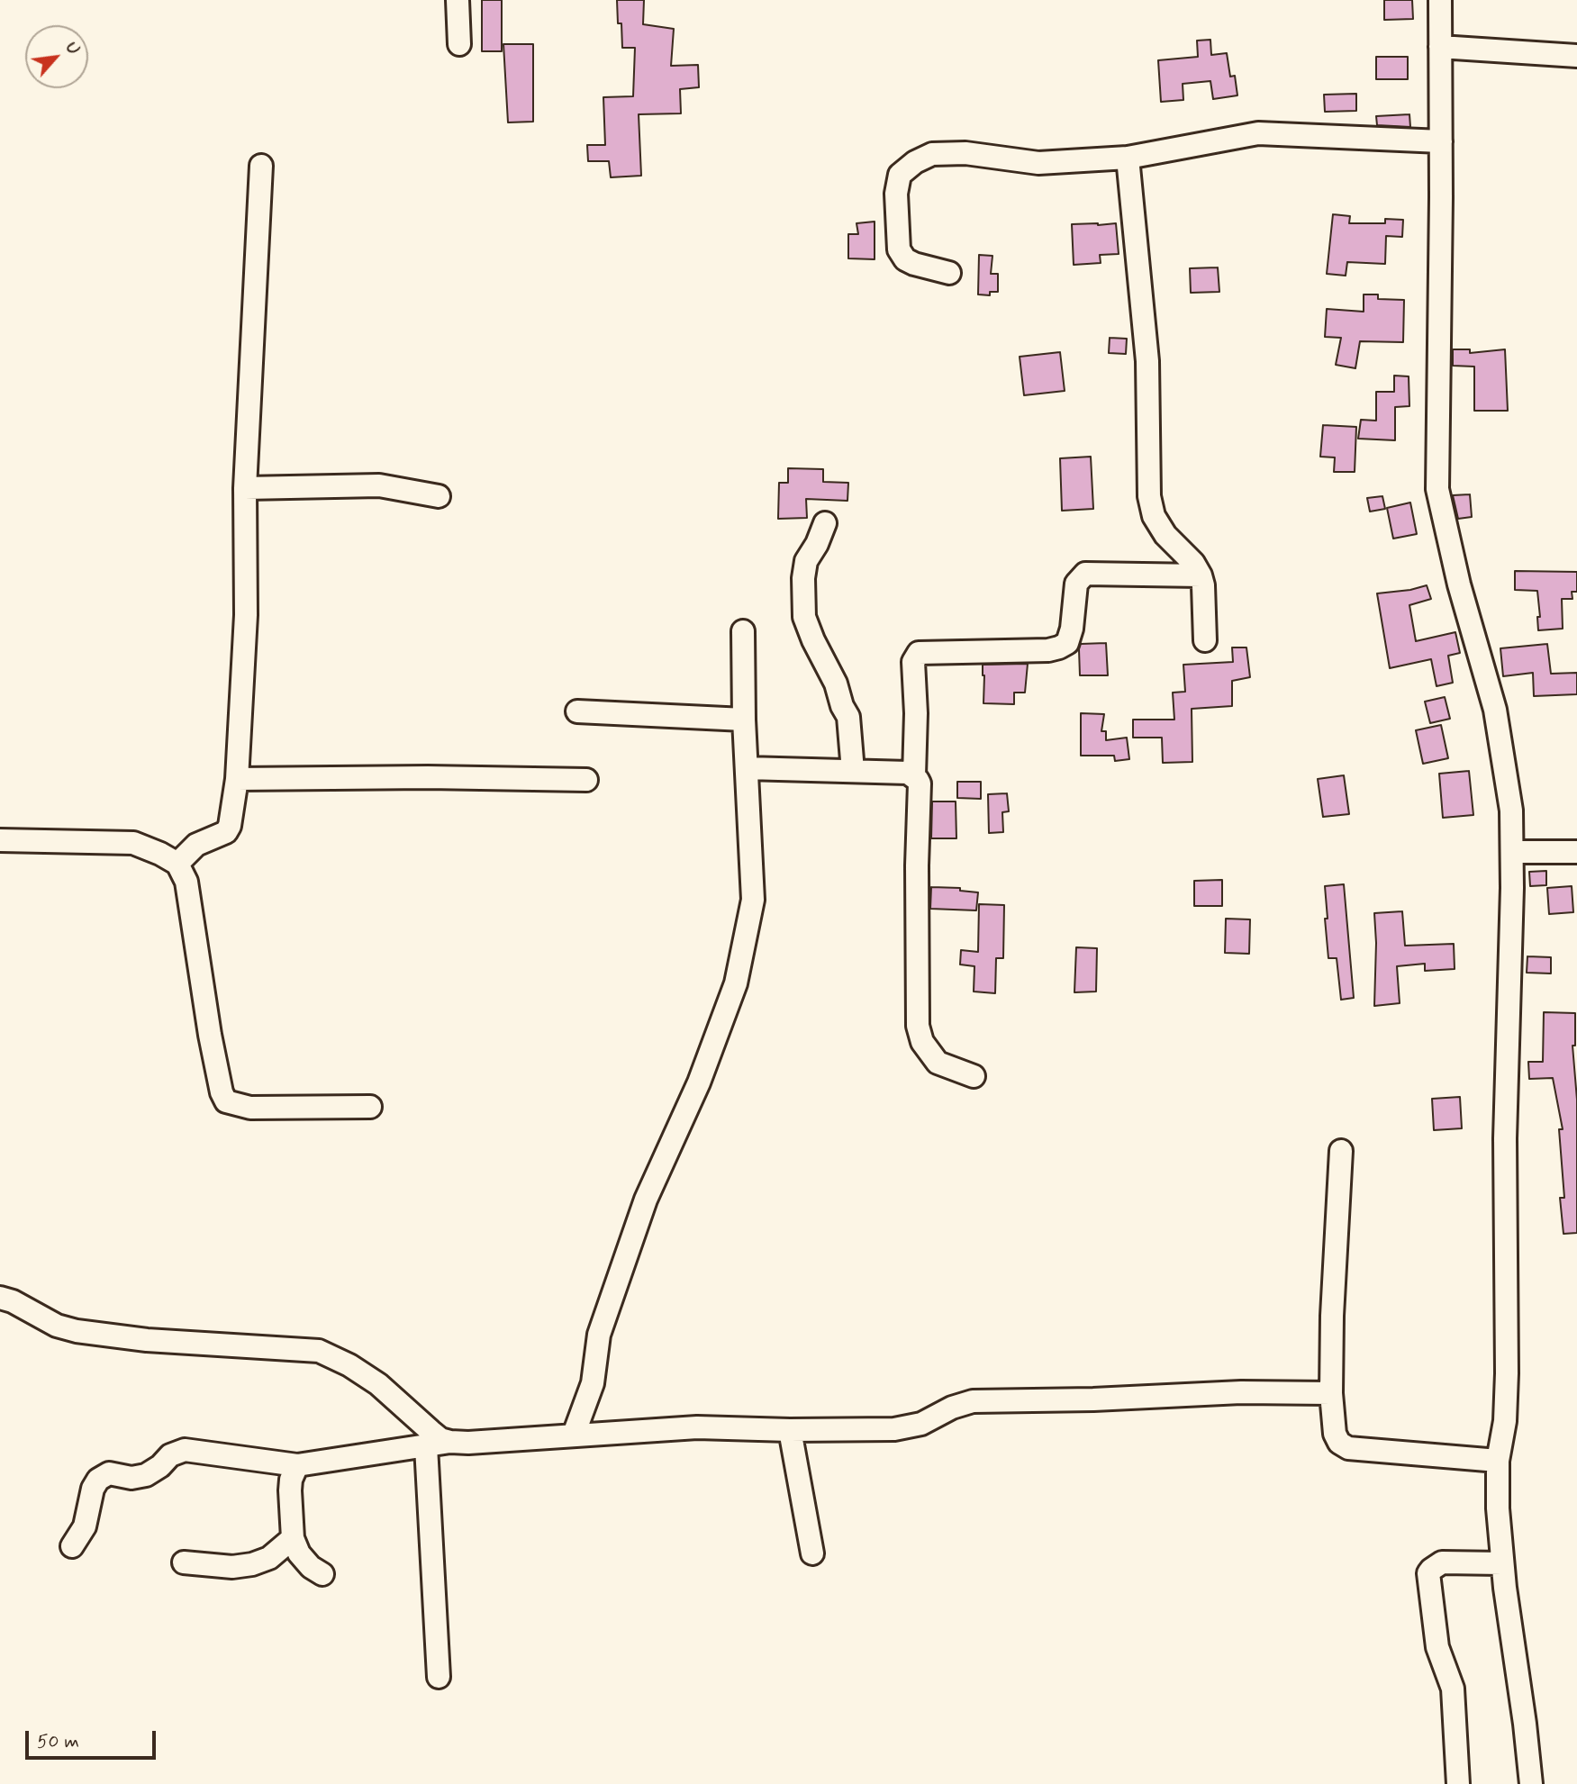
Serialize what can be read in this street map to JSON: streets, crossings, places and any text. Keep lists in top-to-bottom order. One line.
{"scale_bar":"50 m","north":"top right"}
